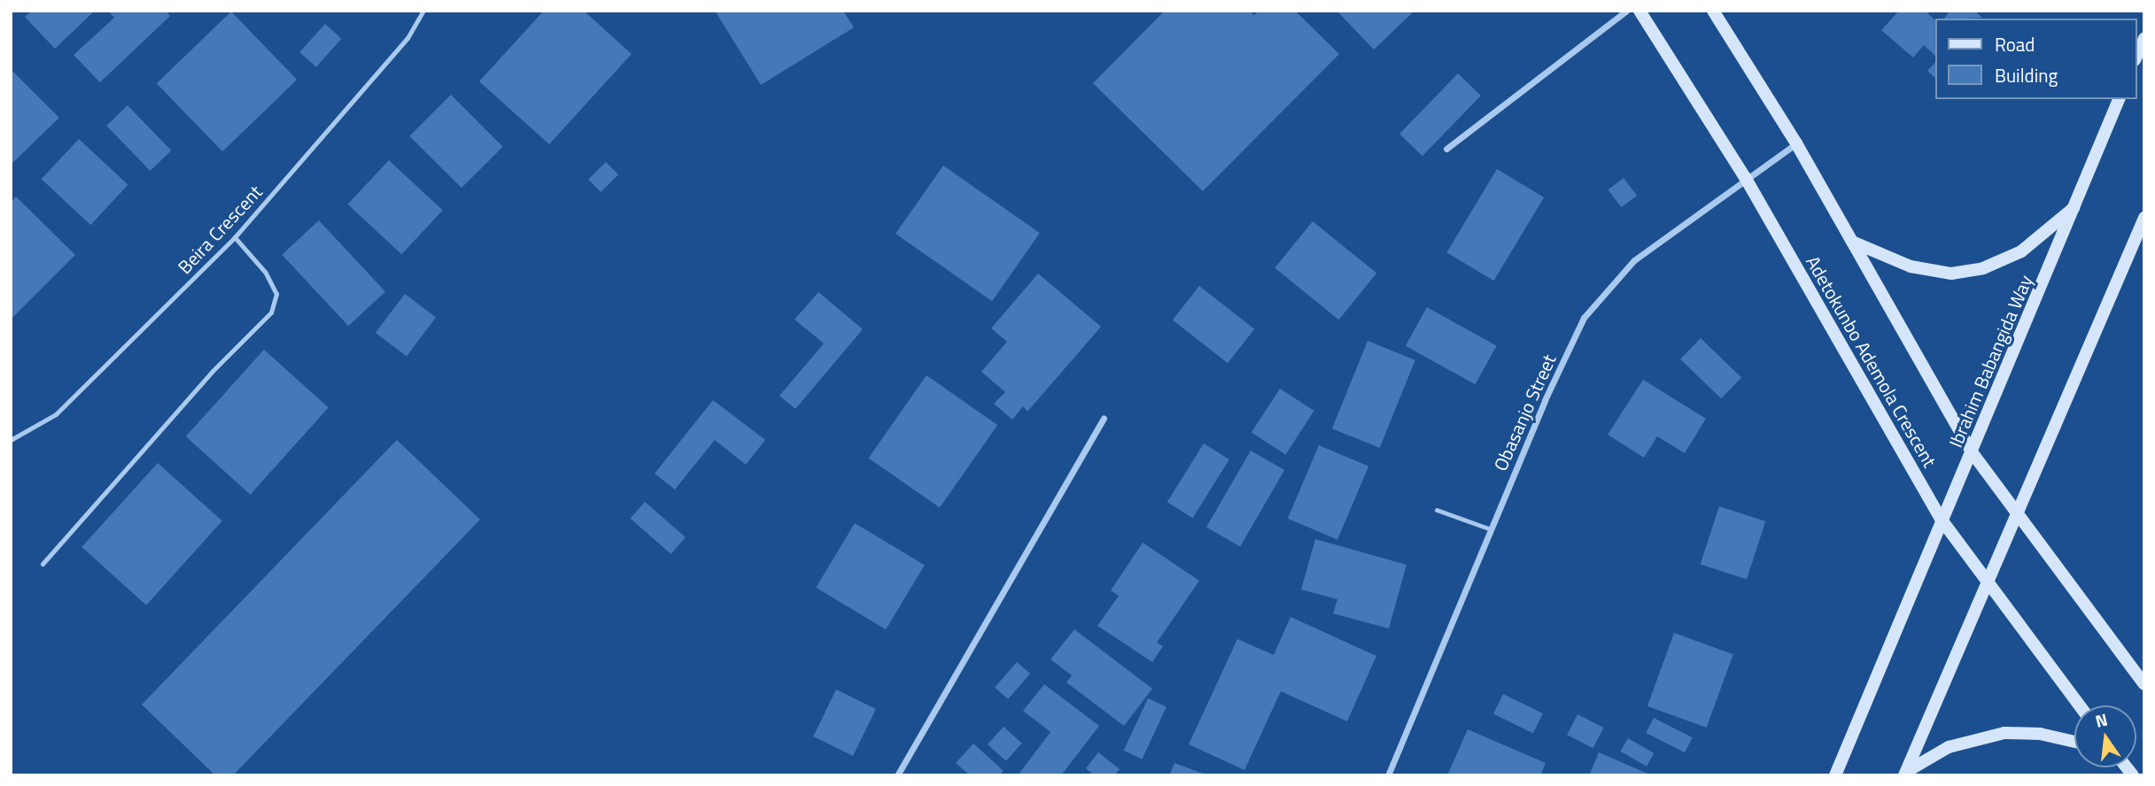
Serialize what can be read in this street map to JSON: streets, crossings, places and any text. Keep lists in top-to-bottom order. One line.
{"streets":{"main road":["Adetokunbo Ademola Crescent","Ibrahim Babangida Way"],"street":["Obasanjo Street"],"lane":["Beira Crescent"]},"crossings":[["Adetokunbo Ademola Crescent","Ibrahim Babangida Way"],["Adetokunbo Ademola Crescent","Obasanjo Street"]],"legend":["Road","Building"],"north":"top"}
